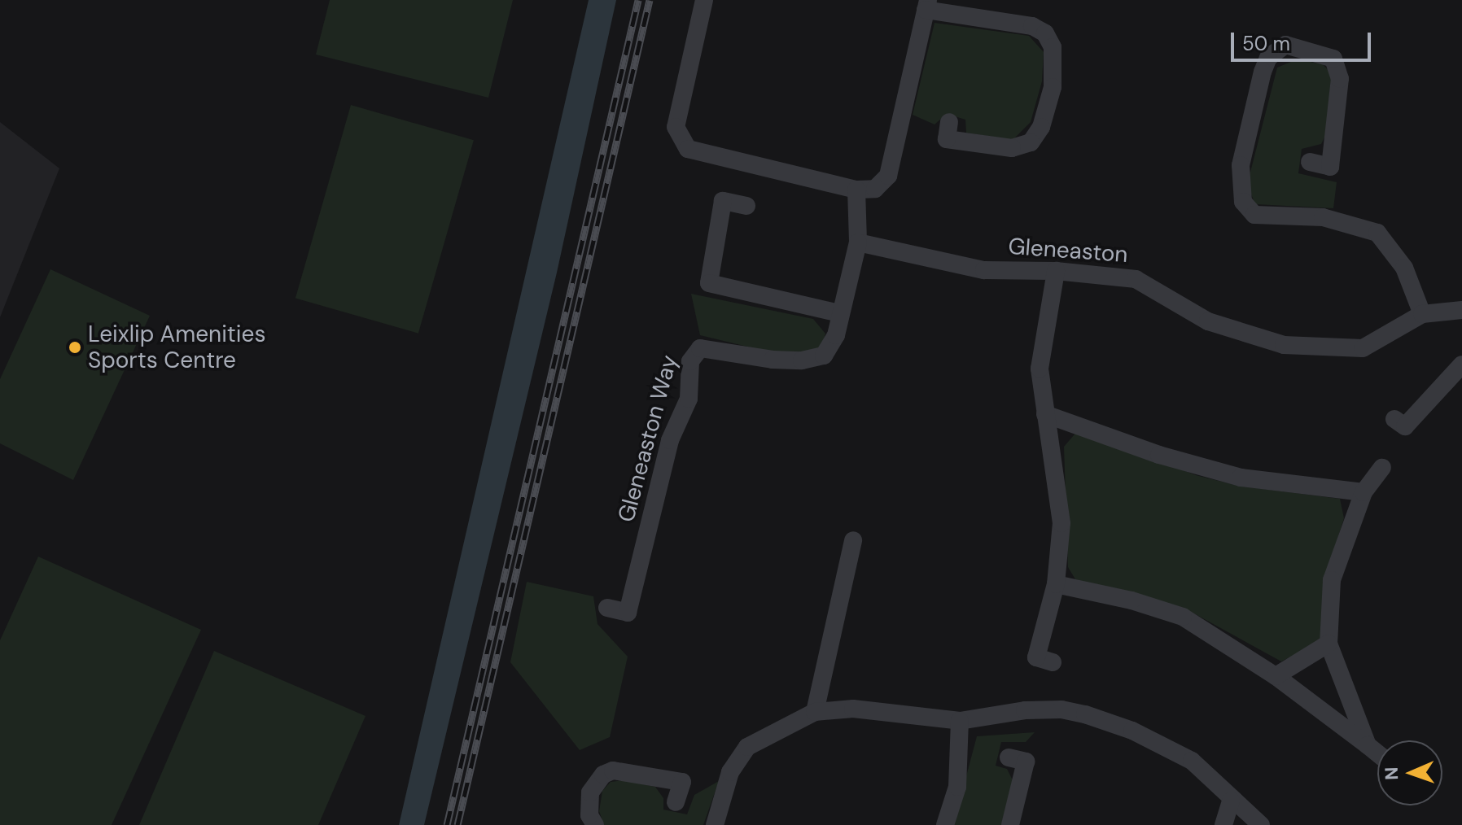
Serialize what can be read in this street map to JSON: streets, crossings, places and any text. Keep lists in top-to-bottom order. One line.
{"streets":{"street":["Gleneaston","Gleneaston Way"]},"crossings":[["Gleneaston","Gleneaston Way"]],"places":["Leixlip Amenities Sports Centre"],"scale_bar":"50 m","north":"left"}
